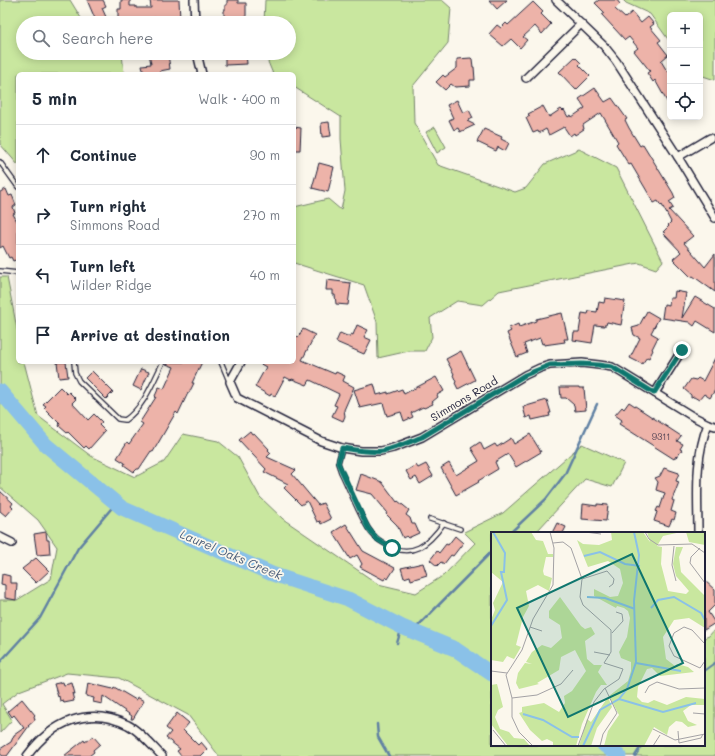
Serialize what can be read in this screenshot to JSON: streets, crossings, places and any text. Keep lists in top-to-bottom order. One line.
{"streets":{"street":["Simmons Road"]},"water":["Laurel Oaks Creek"],"house_numbers":["9311"],"page":{"map_buttons":["+","−"],"search":"Search here","heading":["5 min","Walk · 400 m"],"list":[["Continue","90 m"],["Turn right","Simmons Road","270 m"],["Turn left","Wilder Ridge","40 m"],"Arrive at destination"]}}
